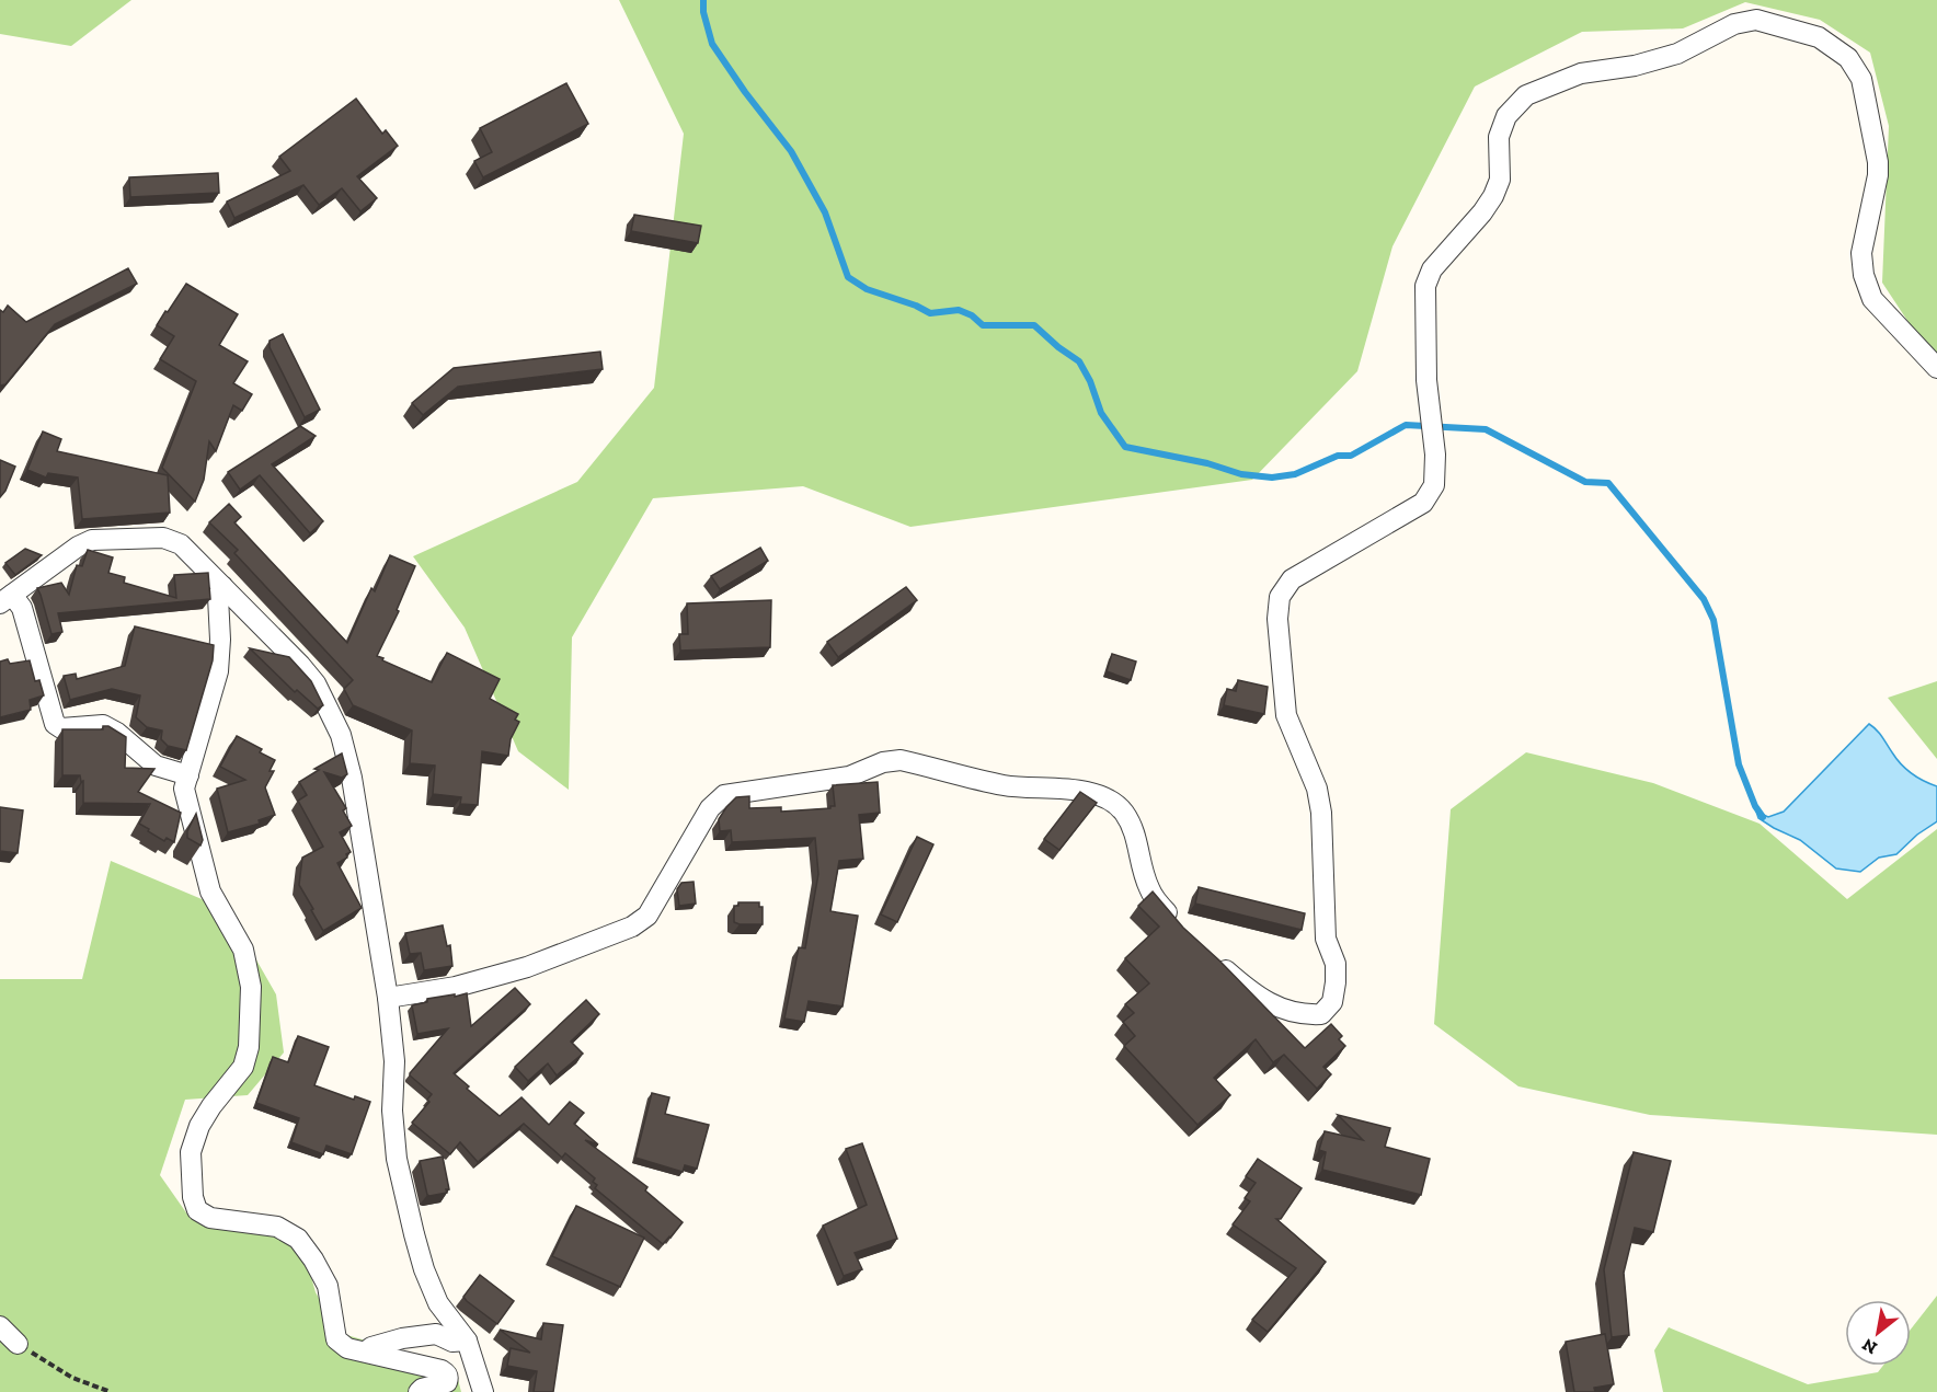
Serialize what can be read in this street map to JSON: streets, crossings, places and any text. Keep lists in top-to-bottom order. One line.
{"north":"bottom left"}
